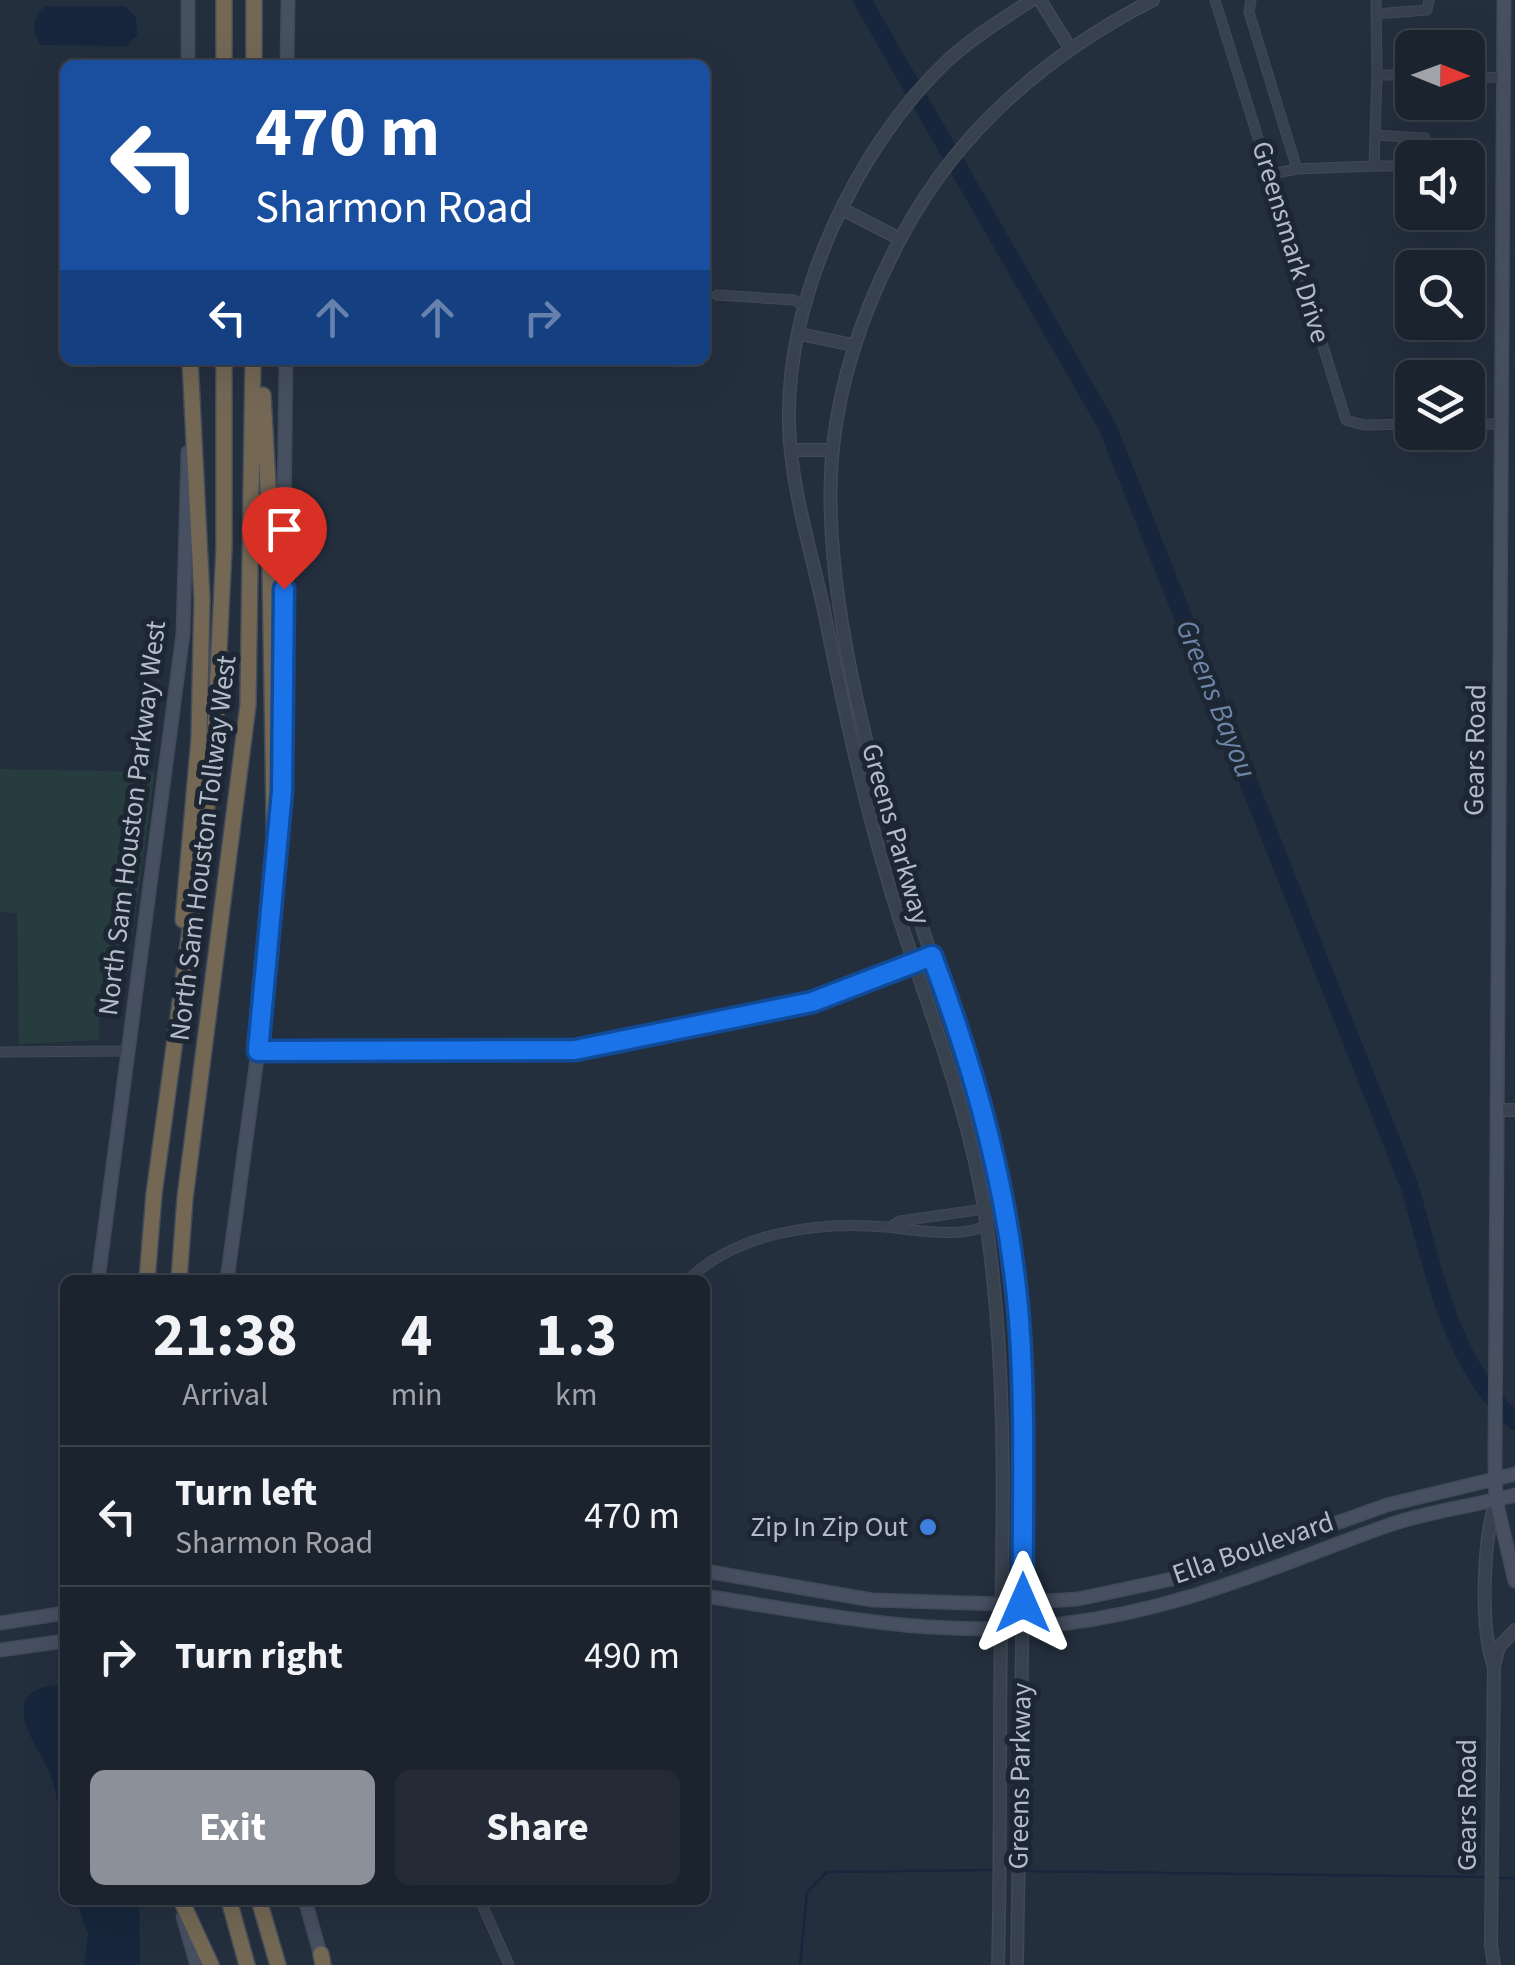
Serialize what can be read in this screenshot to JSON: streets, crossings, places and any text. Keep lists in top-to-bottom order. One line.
{"streets":{"highway":["North Sam Houston Tollway West"],"main road":["Gears Road","North Sam Houston Parkway West","Ella Boulevard"],"street":["Greensmark Drive","Greens Parkway"]},"crossings":[["Gears Road","Ella Boulevard"],["Greens Parkway","Ella Boulevard"]],"water":["Greens Bayou"],"places":["Zip In Zip Out"],"north":"right","page":{"turn":["470 m","Sharmon Road"],"eta":["21:38","Arrival","4","min","1.3","km"],"list":[{"name":"Turn left","note":"Sharmon Road","value":"470 m"},{"name":"Turn right","value":"490 m"}],"buttons":["Exit","Share"]}}
